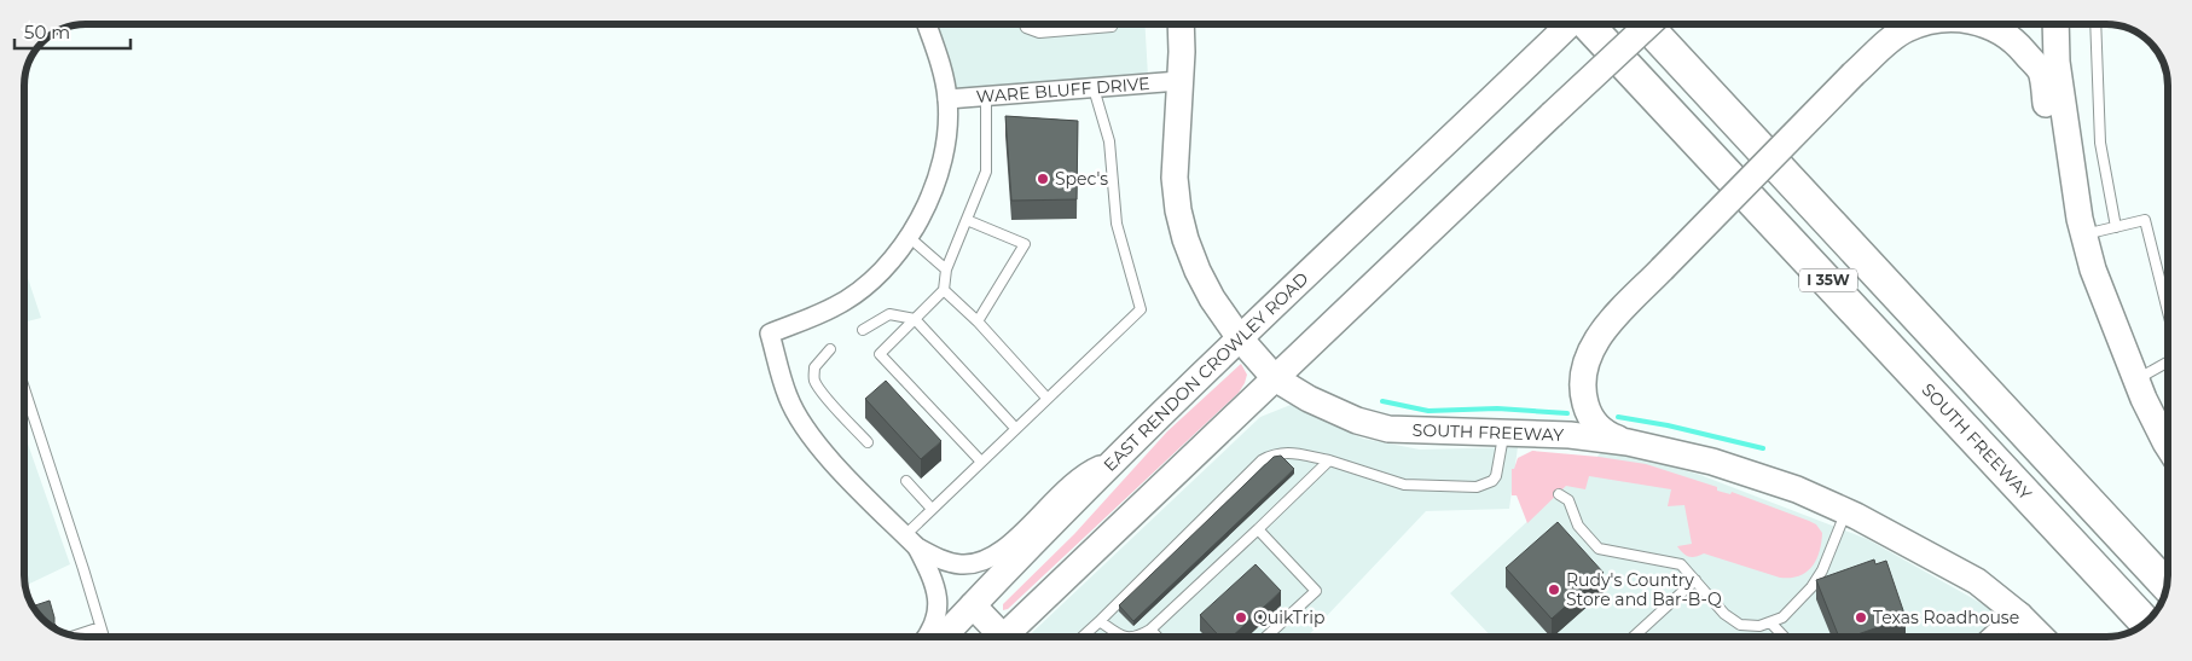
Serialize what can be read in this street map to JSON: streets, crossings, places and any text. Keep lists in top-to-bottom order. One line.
{"streets":{"highway":["I 35W","SOUTH FREEWAY"],"main road":["EAST RENDON CROWLEY ROAD"],"street":["WARE BLUFF DRIVE"]},"crossings":[["WARE BLUFF DRIVE","SOUTH FREEWAY"],["EAST RENDON CROWLEY ROAD","SOUTH FREEWAY"]],"places":["Spec's","Rudy's Country Store and Bar-B-Q","QuikTrip","Texas Roadhouse"],"scale_bar":"50 m"}
